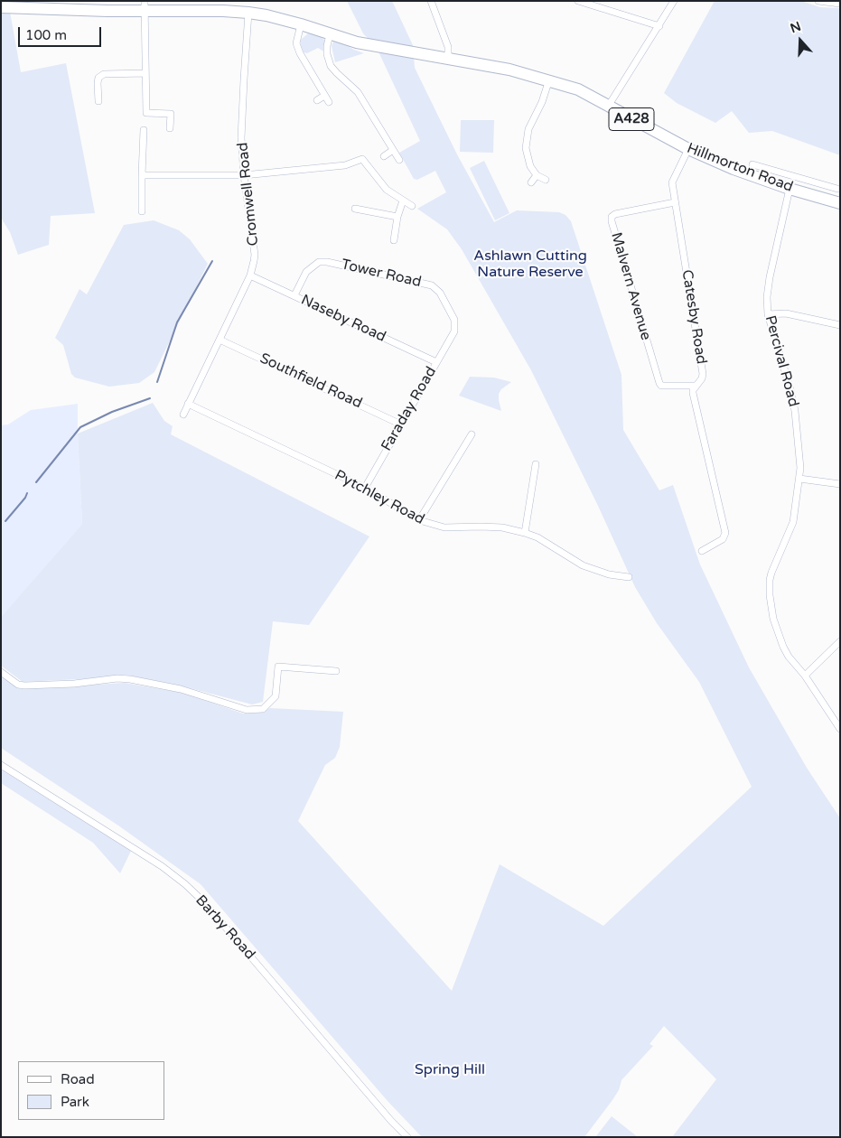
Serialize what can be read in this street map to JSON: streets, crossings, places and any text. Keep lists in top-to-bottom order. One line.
{"streets":{"highway":["A428","Hillmorton Road"],"street":["Cromwell Road","Tower Road","Malvern Avenue","Catesby Road","Naseby Road","Percival Road","Southfield Road","Faraday Road","Pytchley Road","Barby Road"]},"crossings":[["A428","Hillmorton Road"],["A428","Cromwell Road"],["Hillmorton Road","Catesby Road"],["Hillmorton Road","Percival Road"],["Cromwell Road","Naseby Road"],["Cromwell Road","Southfield Road"],["Cromwell Road","Pytchley Road"],["Tower Road","Naseby Road"],["Tower Road","Faraday Road"],["Malvern Avenue","Catesby Road"],["Naseby Road","Faraday Road"],["Southfield Road","Faraday Road"],["Faraday Road","Pytchley Road"]],"parks":["Ashlawn Cutting Nature Reserve","Spring Hill"],"legend":["Road","Park"],"scale_bar":"100 m","north":"top"}
